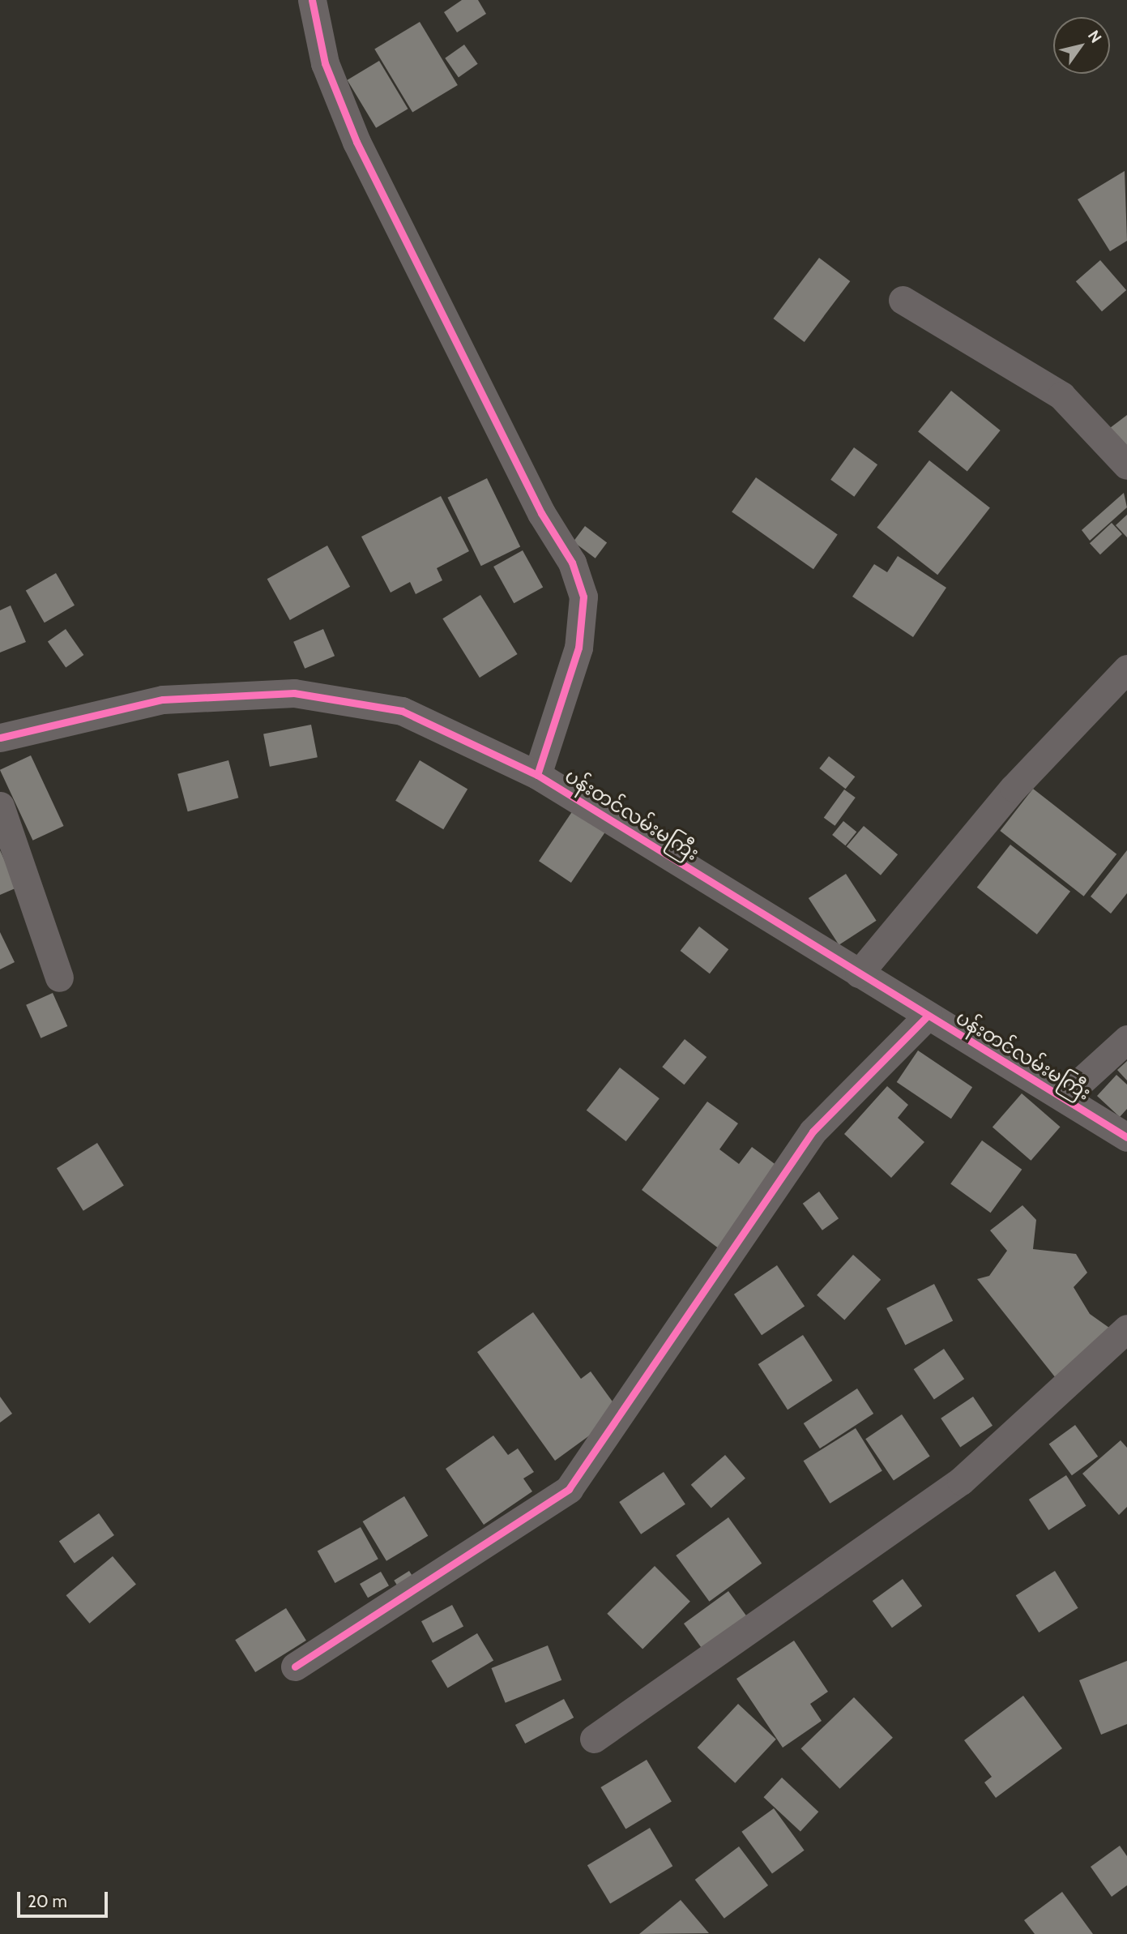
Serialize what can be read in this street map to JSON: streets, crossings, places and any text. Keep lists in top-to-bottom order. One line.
{"streets":{"street":["ပန်းတင်လမ်းမကြီး"]},"scale_bar":"20 m","north":"top right"}
